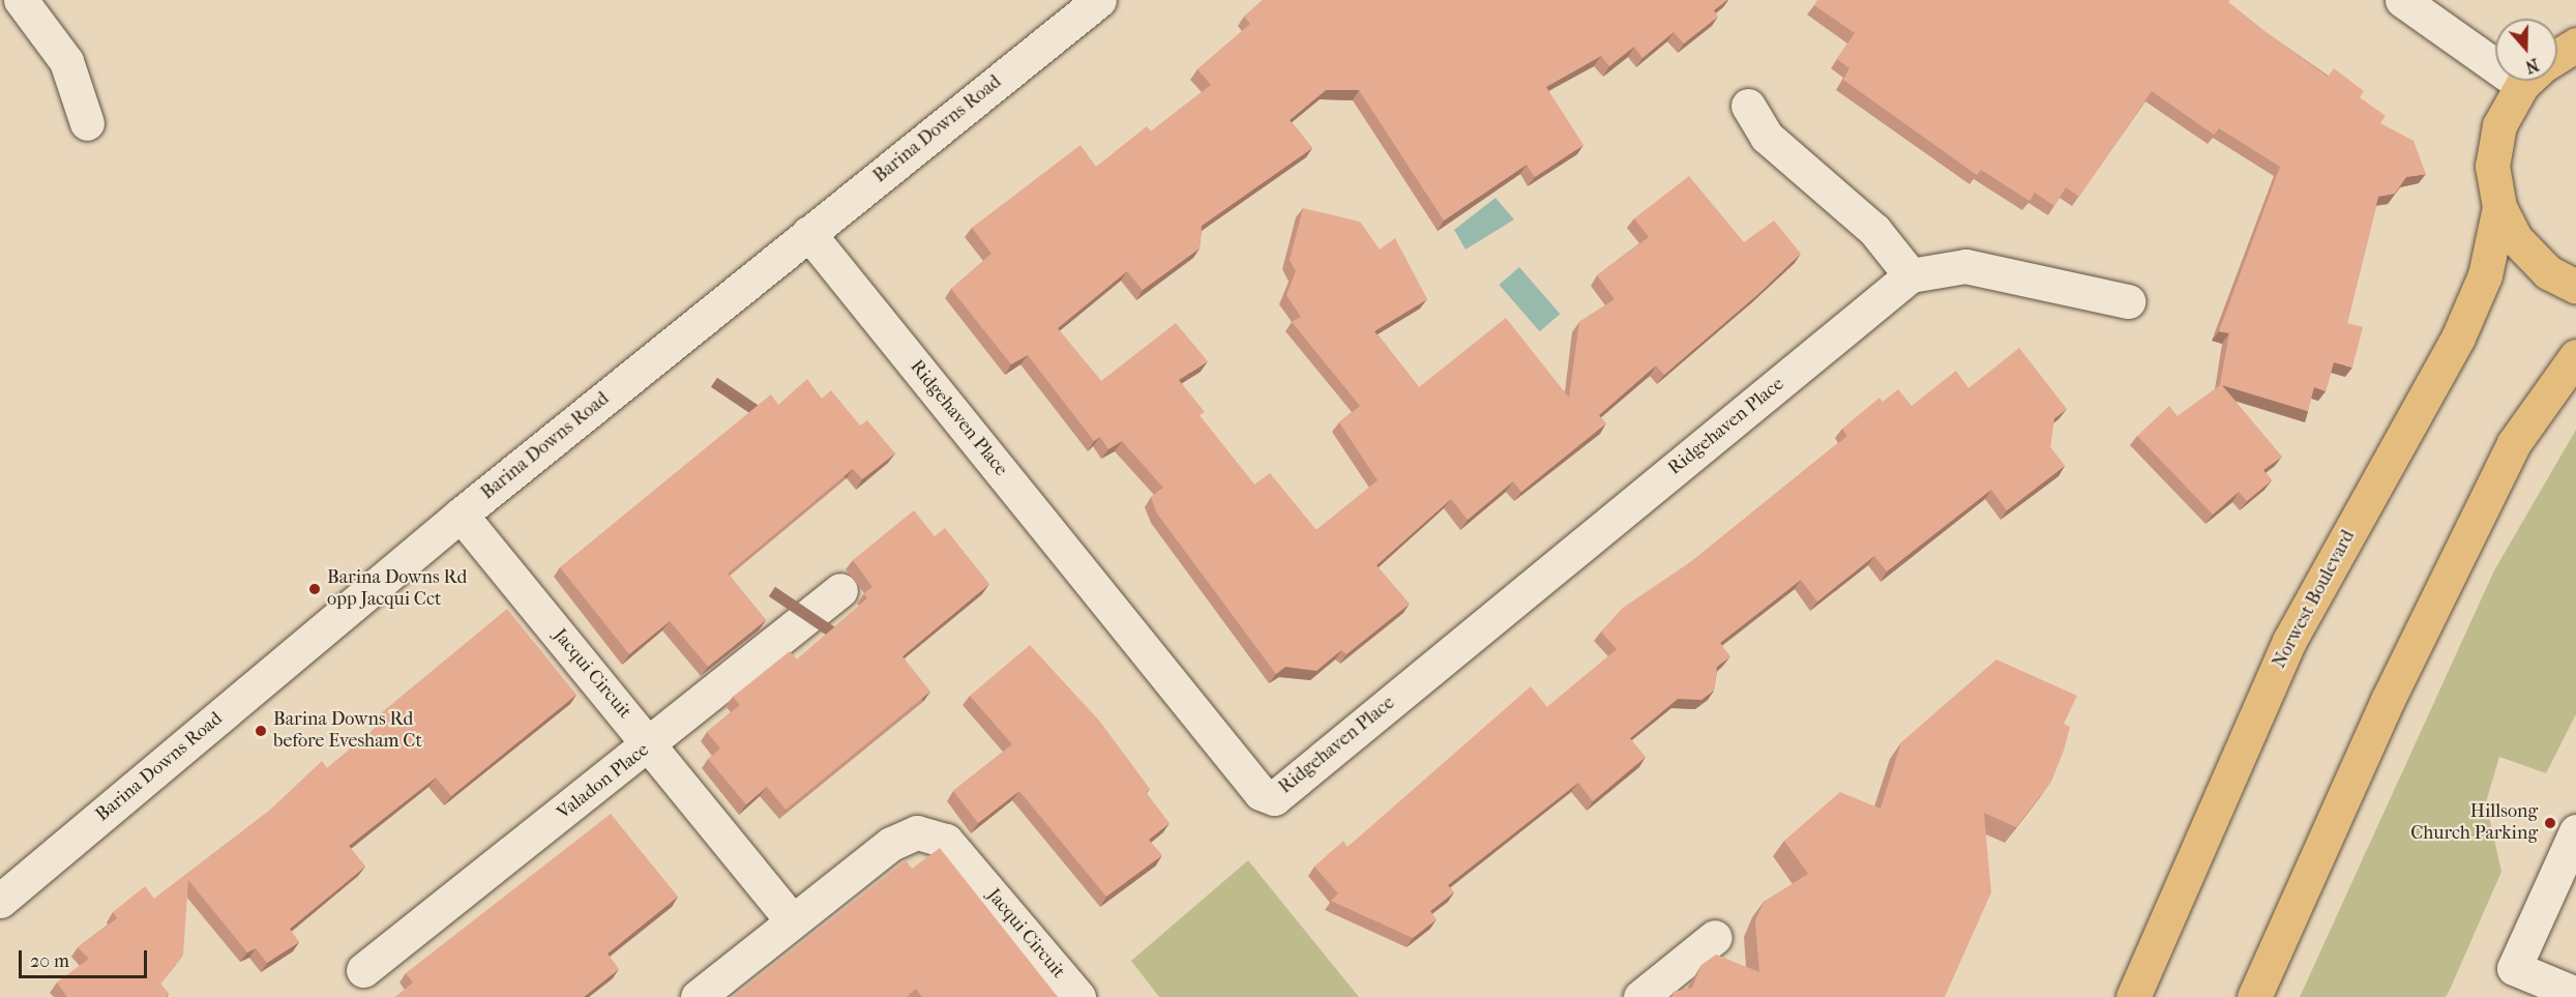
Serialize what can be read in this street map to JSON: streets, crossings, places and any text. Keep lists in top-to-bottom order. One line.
{"streets":{"main road":["Norwest Boulevard"],"street":["Barina Downs Road","Ridgehaven Place","Jacqui Circuit","Valadon Place"]},"crossings":[["Barina Downs Road","Ridgehaven Place"],["Barina Downs Road","Jacqui Circuit"],["Jacqui Circuit","Valadon Place"]],"places":["Barina Downs Rd opp Jacqui Cct","Barina Downs Rd before Evesham Ct","Hillsong Church Parking"],"scale_bar":"20 m","north":"bottom"}
